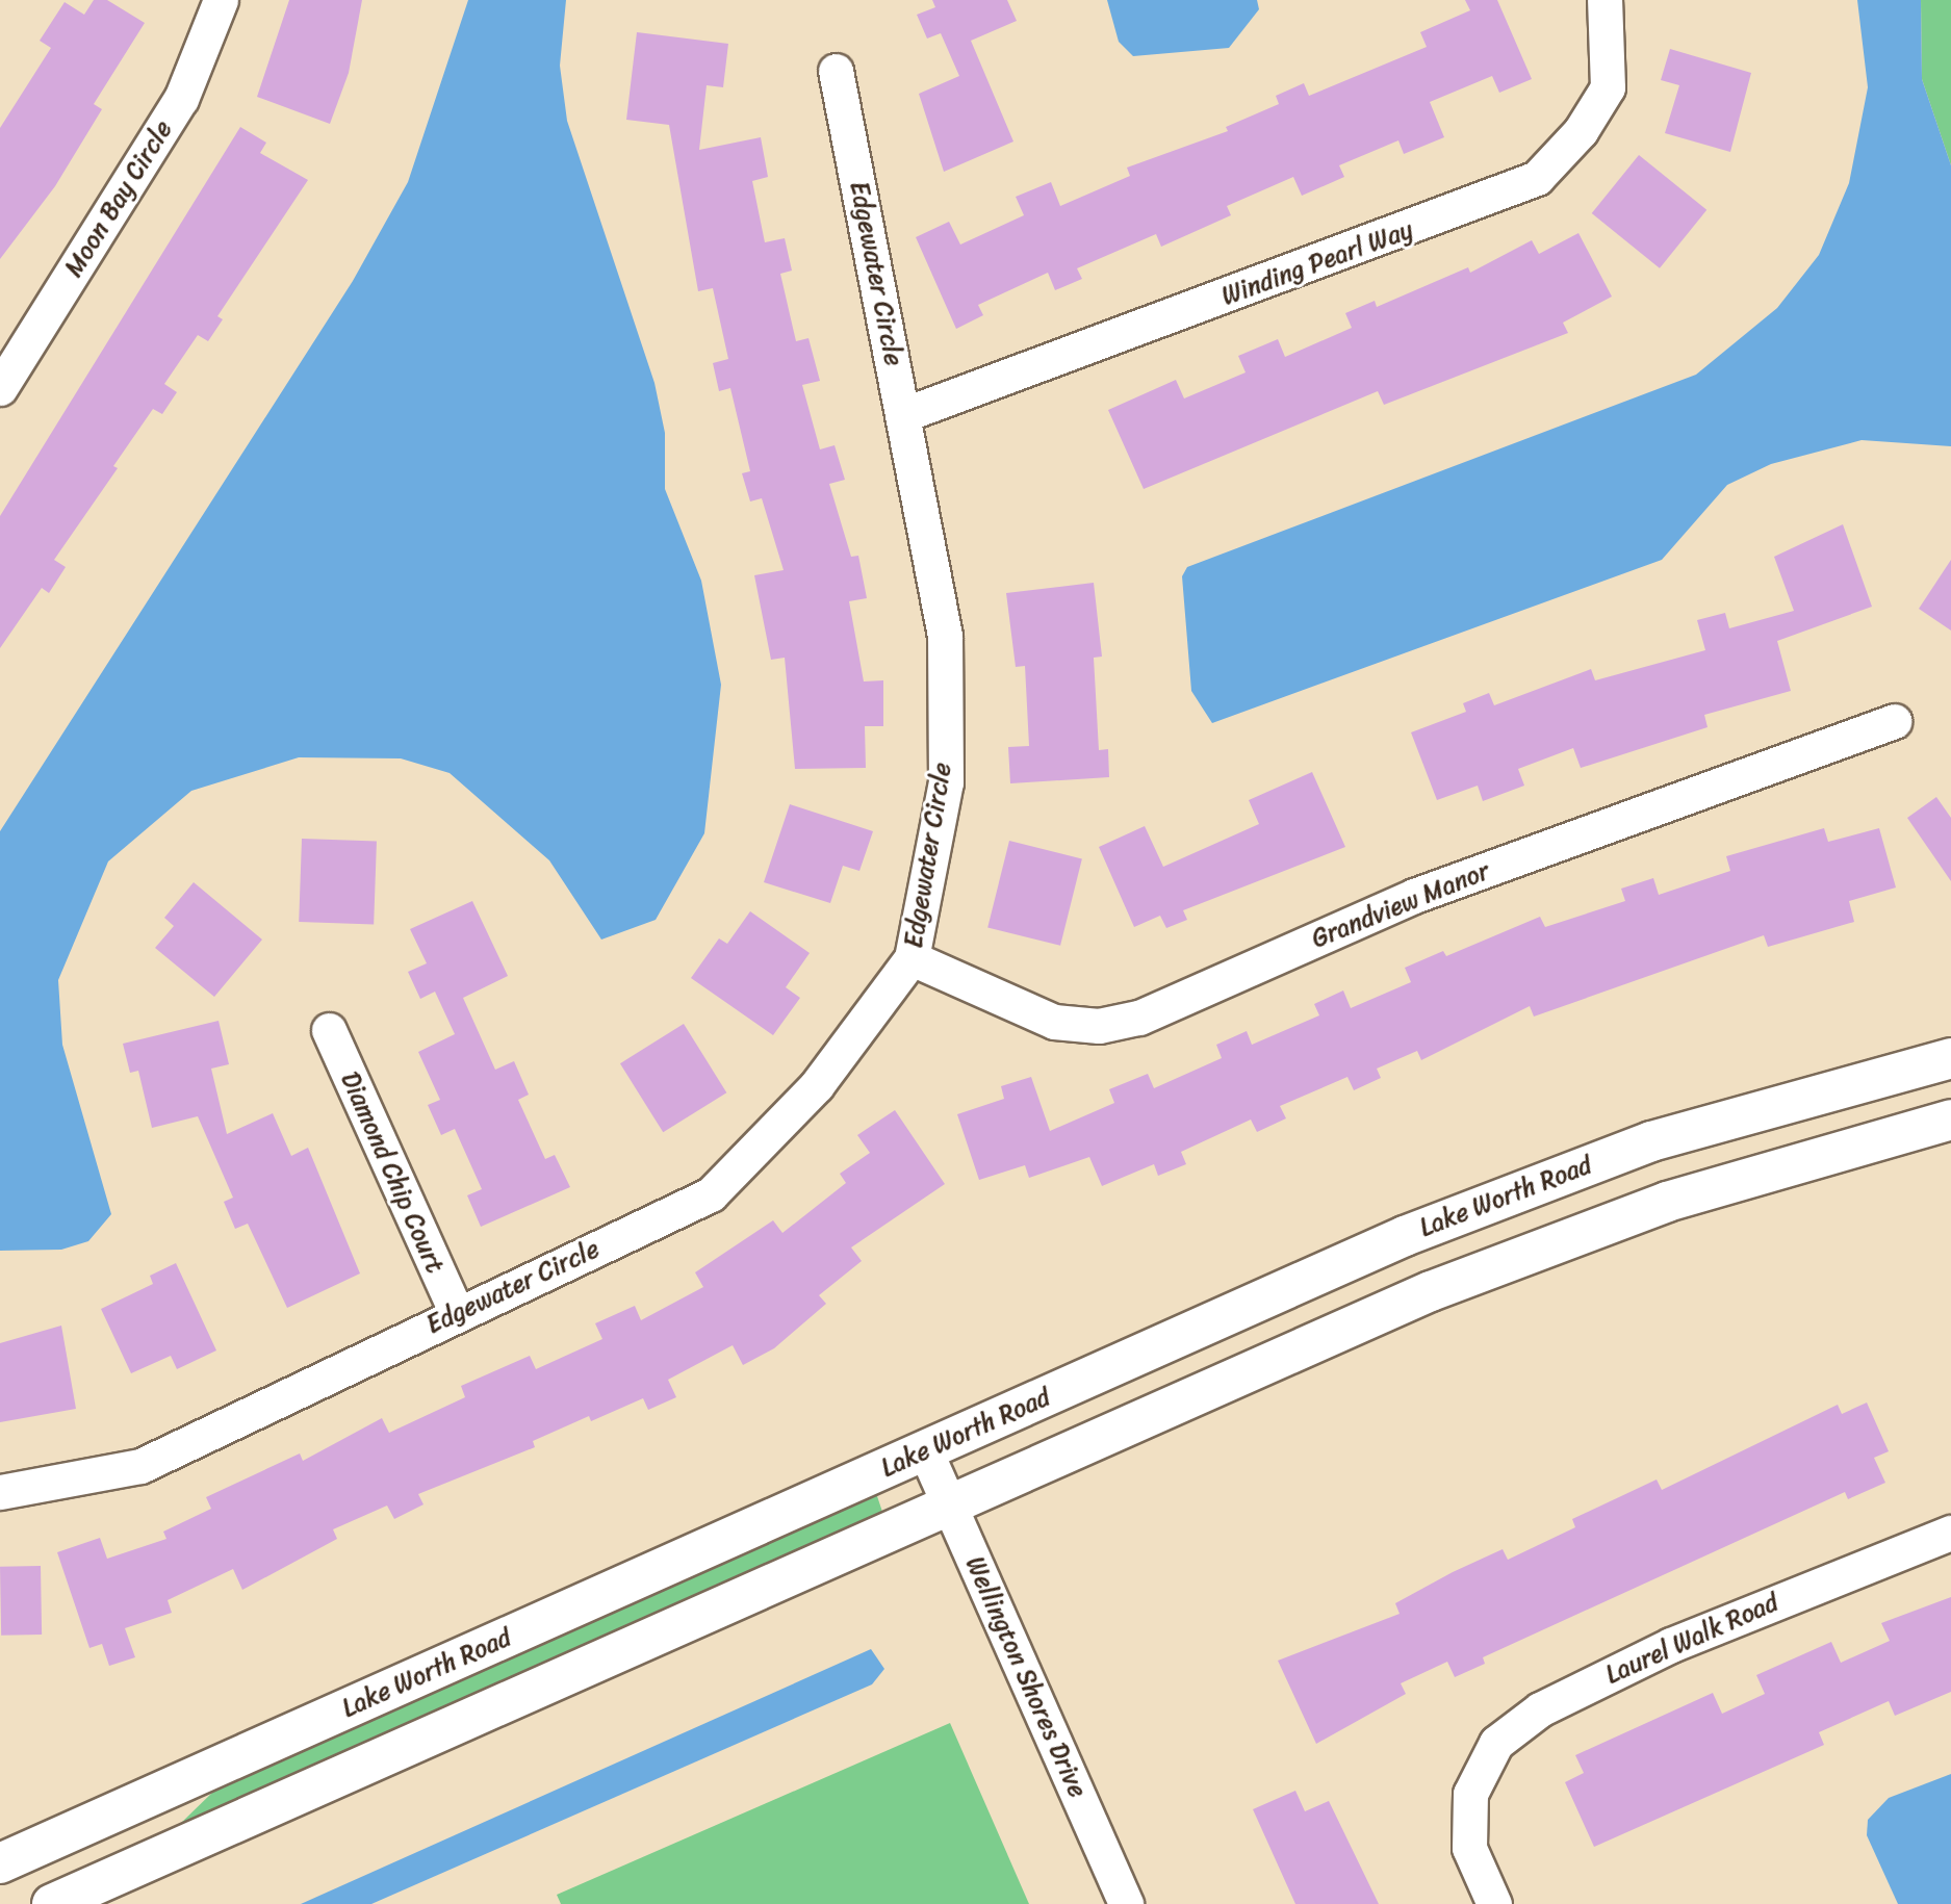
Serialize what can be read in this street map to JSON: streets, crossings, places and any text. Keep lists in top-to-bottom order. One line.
{"streets":{"street":["Moon Bay Circle","Winding Pearl Way","Edgewater Circle","Grandview Manor","Diamond Chip Court","Lake Worth Road","Laurel Walk Road","Wellington Shores Drive"]},"crossings":[["Winding Pearl Way","Edgewater Circle"],["Edgewater Circle","Grandview Manor"],["Edgewater Circle","Diamond Chip Court"],["Lake Worth Road","Wellington Shores Drive"]]}
